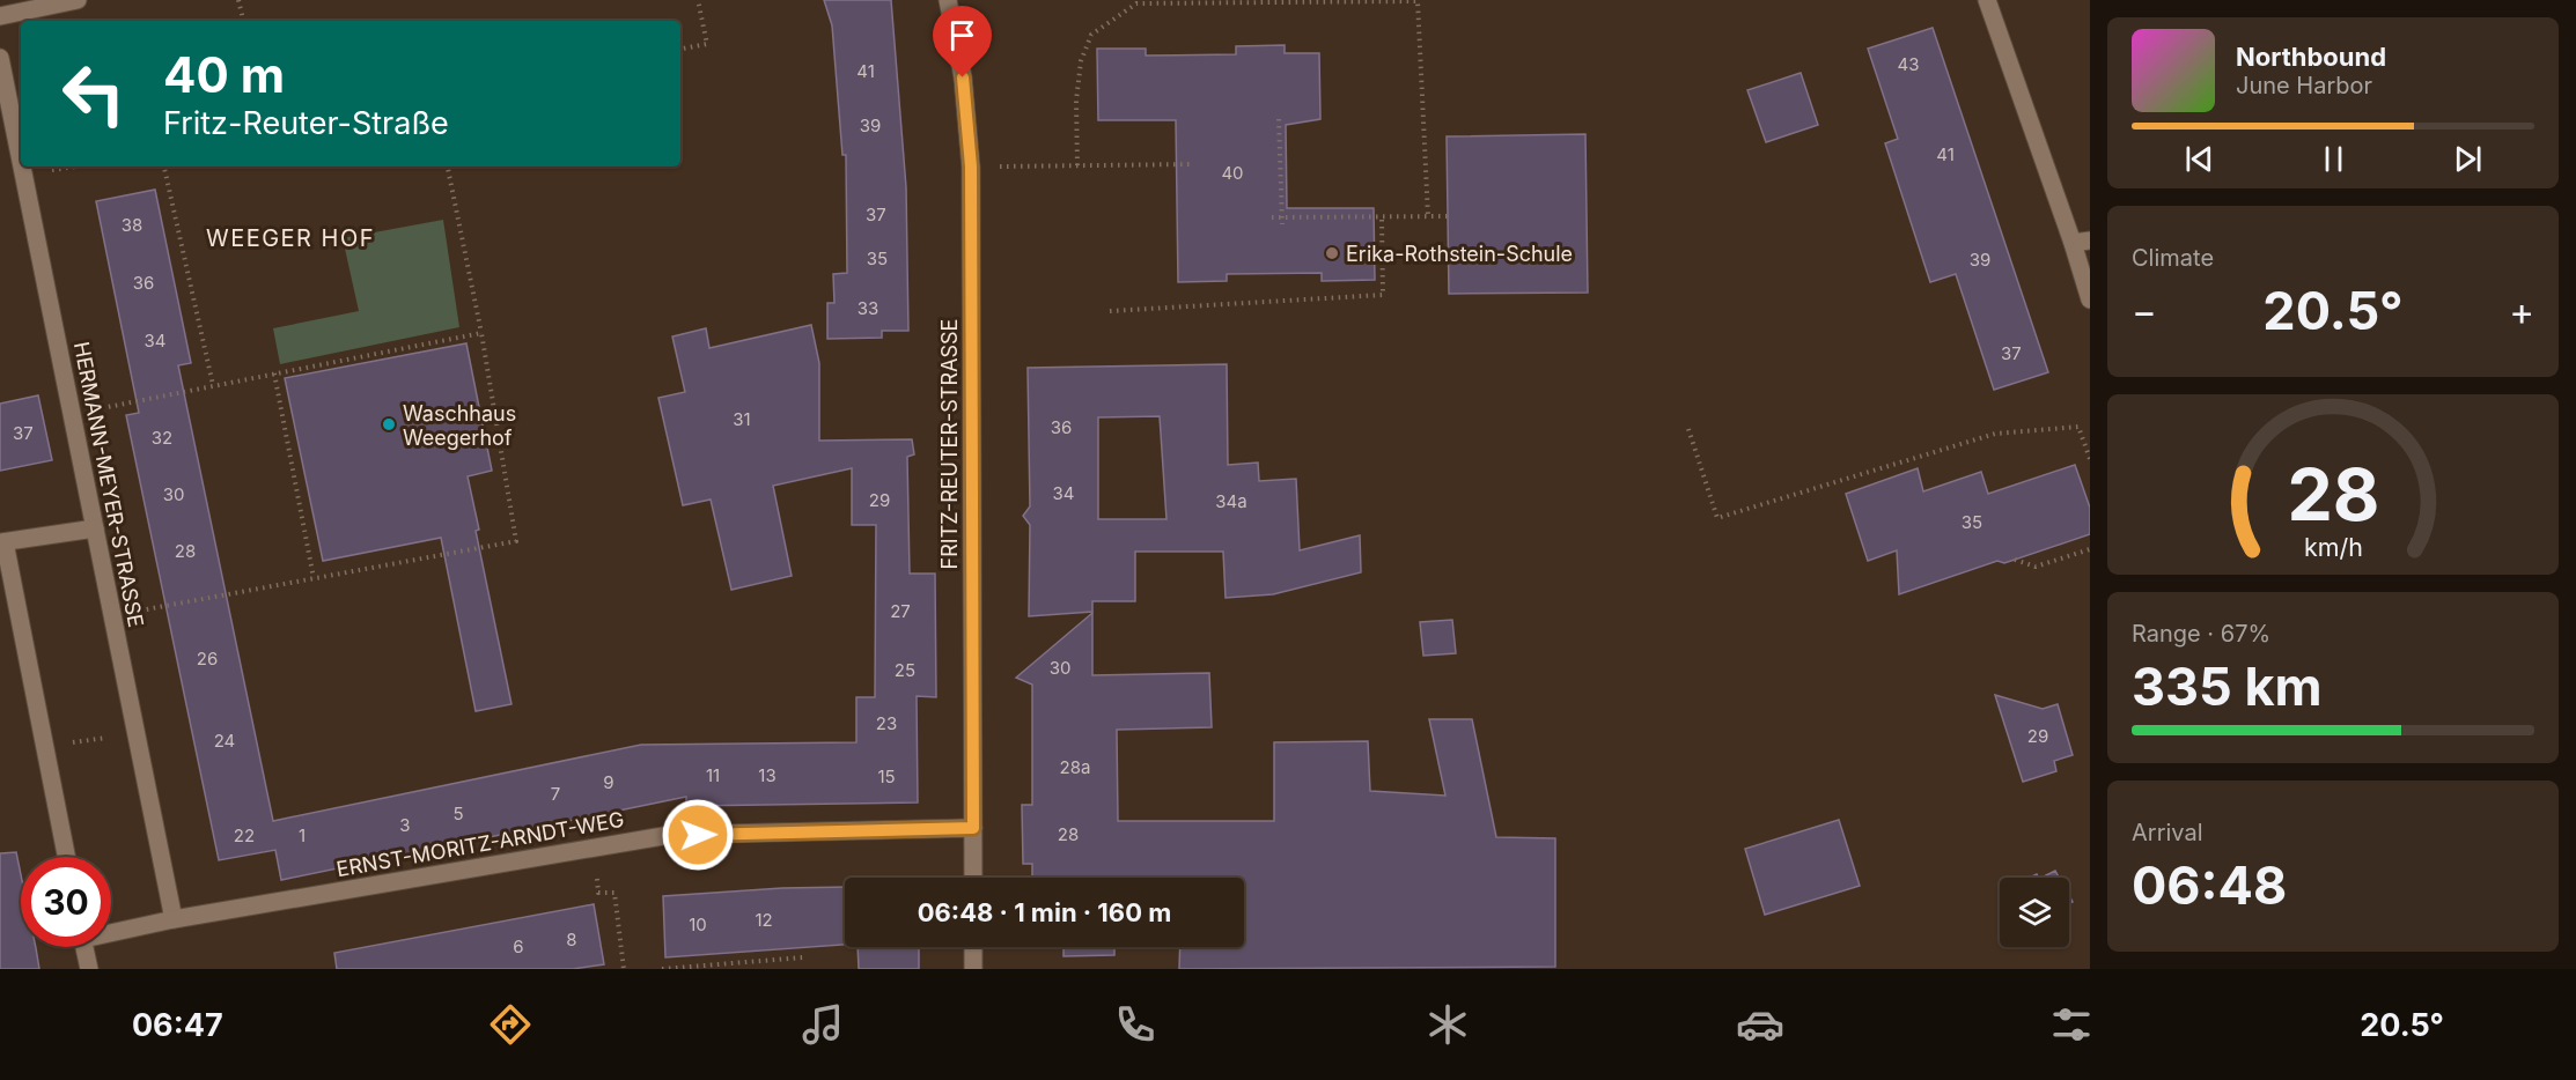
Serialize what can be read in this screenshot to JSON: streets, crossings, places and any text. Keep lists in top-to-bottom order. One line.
{"streets":{"street":["FRITZ-REUTER-STRASSE","HERMANN-MEYER-STRASSE","ERNST-MORITZ-ARNDT-WEG"]},"crossings":[["FRITZ-REUTER-STRASSE","ERNST-MORITZ-ARNDT-WEG"],["HERMANN-MEYER-STRASSE","ERNST-MORITZ-ARNDT-WEG"]],"districts":["WEEGER HOF"],"places":["Erika-Rothstein-Schule","Waschhaus Weegerhof"],"house_numbers":["43","41","39","41","40","37","38","35","39","36","33","34","37","31","36","37","32","34","30","29","34a","35","28","27","26","30","25","23","29","24","28a","11","13","15","9","7","5","3","28","22","1","12","10","8","6"],"page":{"turn":["40 m","Fritz-Reuter-Straße"],"song":["Northbound","June Harbor"],"tile":["Climate",["Range · 67%","335 km"],["Arrival","06:48"]],"heat":["−","20.5°","+"],"limit":"30","trip":"06:48 · 1 min · 160 m","tabs":["06:47","20.5°"],"gauge":["28","km/h"]}}
